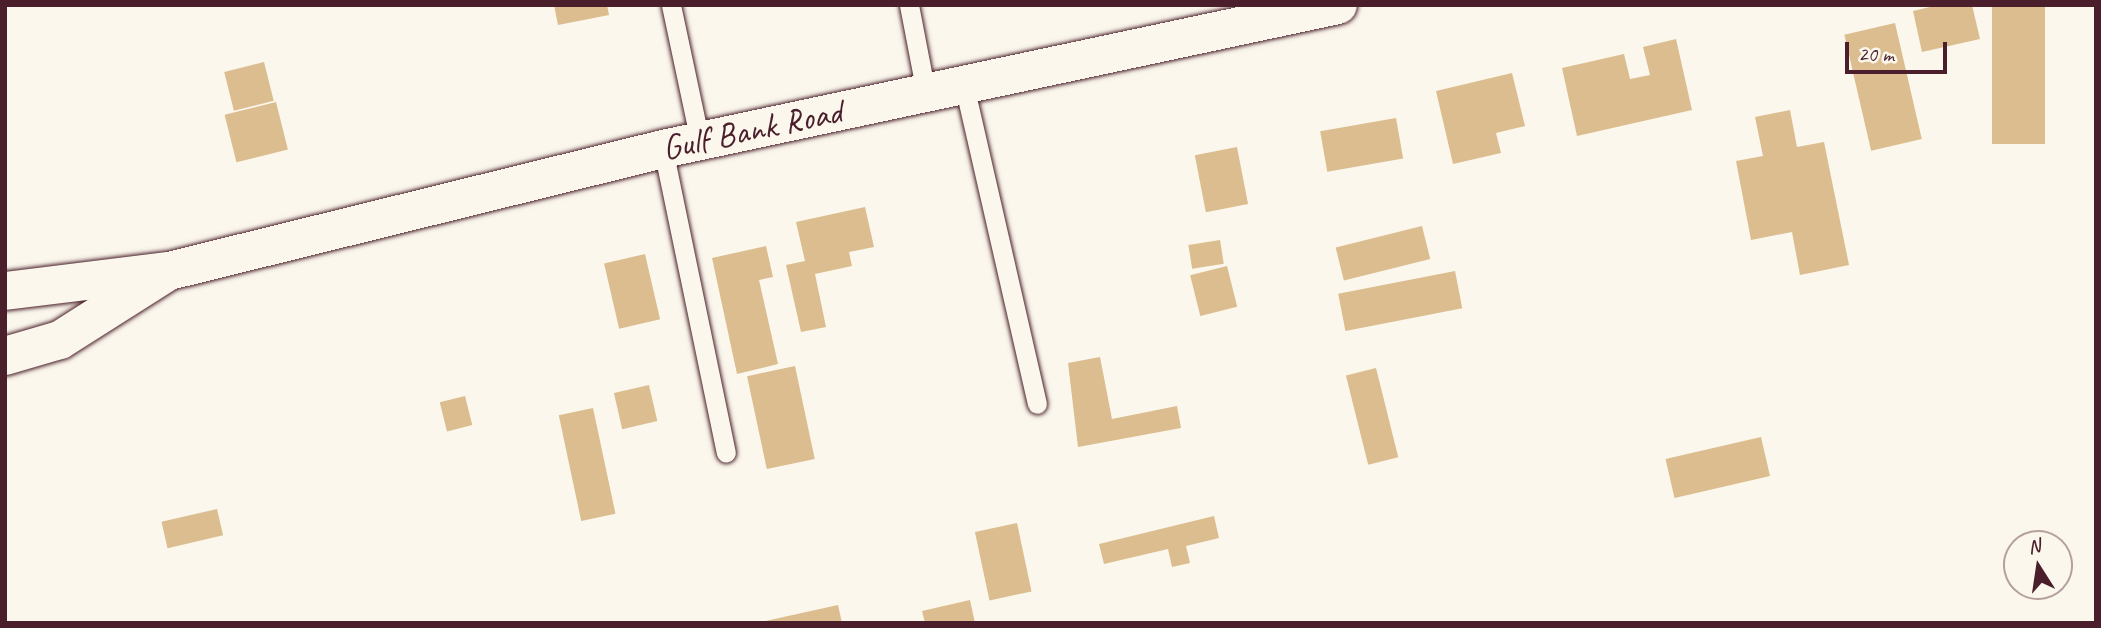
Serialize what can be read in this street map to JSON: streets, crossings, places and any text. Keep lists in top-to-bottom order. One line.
{"streets":{"main road":["Gulf Bank Road"]},"scale_bar":"20 m","north":"top"}
